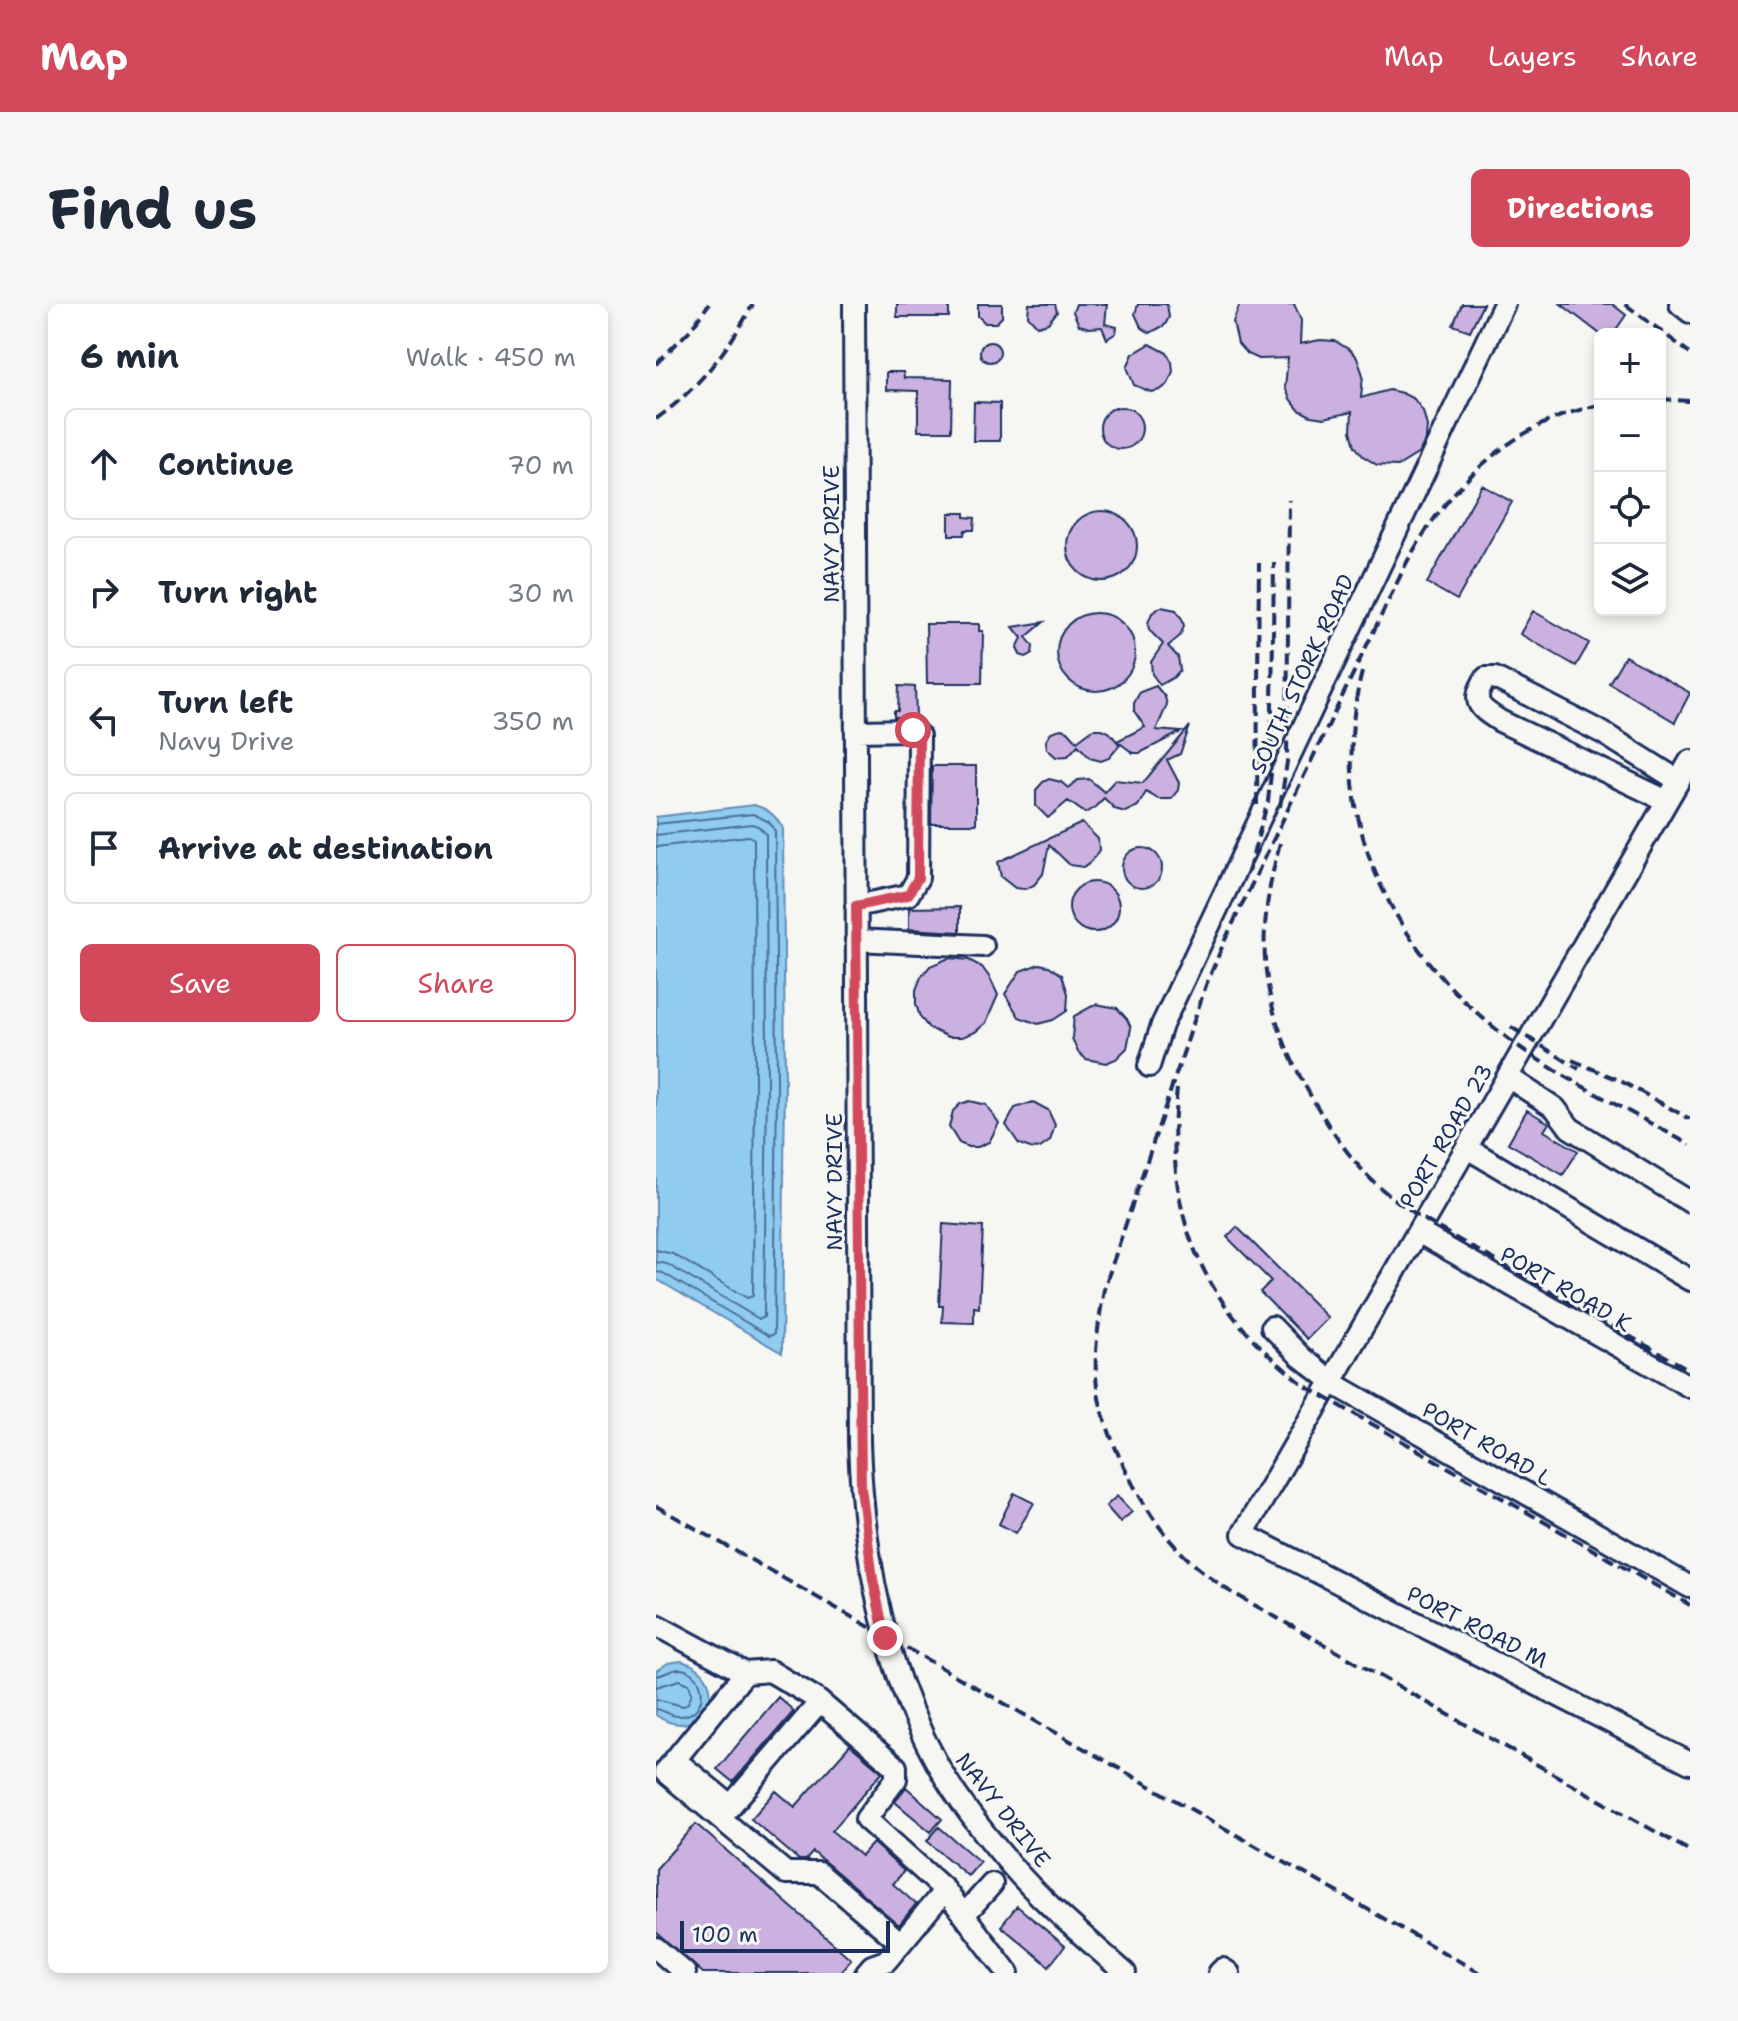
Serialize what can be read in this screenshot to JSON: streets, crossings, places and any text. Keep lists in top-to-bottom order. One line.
{"streets":{"street":["NAVY DRIVE","SOUTH STORK ROAD","PORT ROAD 23","PORT ROAD K","PORT ROAD L","PORT ROAD M"]},"crossings":[["PORT ROAD 23","PORT ROAD K"],["PORT ROAD 23","PORT ROAD L"],["PORT ROAD 23","PORT ROAD M"]],"scale_bar":"100 m","page":{"header":"Map","nav":["Map","Layers","Share"],"buttons":["Directions",["Save","Share"]],"title":"Find us","heading":["6 min","Walk · 450 m"],"map_buttons":["+","−"],"list":[["Continue","70 m"],["Turn right","30 m"],["Turn left","Navy Drive","350 m"],"Arrive at destination"],"scale":"100 m"}}
